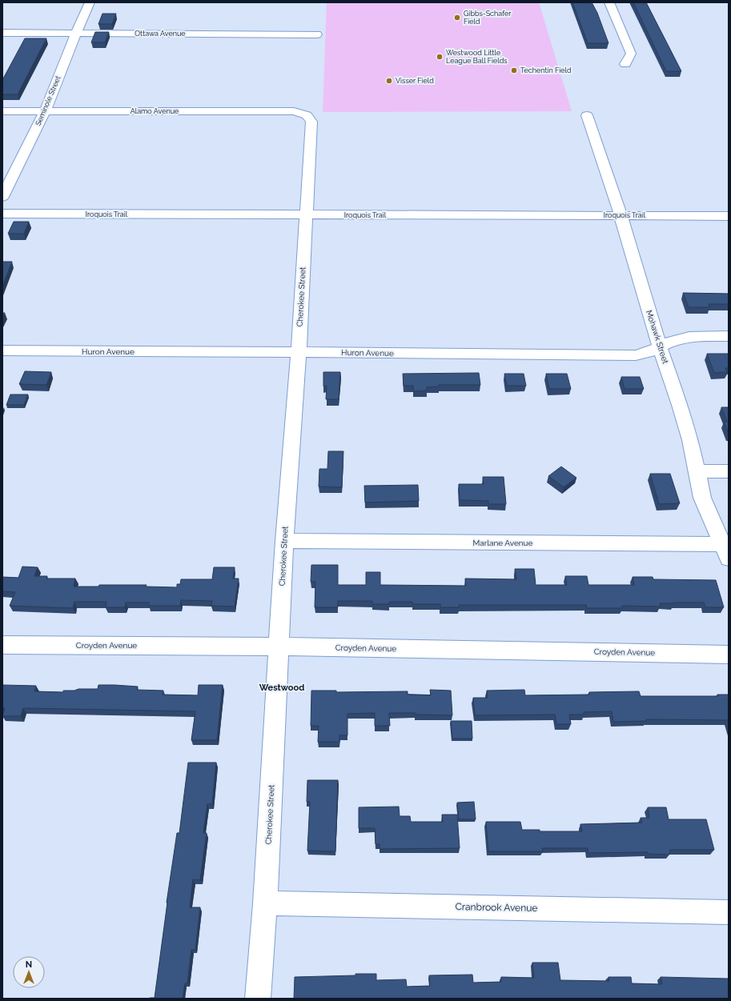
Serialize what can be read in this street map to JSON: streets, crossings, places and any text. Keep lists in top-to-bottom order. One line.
{"streets":{"street":["Ottawa Avenue","Seminole Street","Alamo Avenue","Iroquois Trail","Cherokee Street","Mohawk Street","Huron Avenue","Marlane Avenue","Croyden Avenue","Cranbrook Avenue"]},"crossings":[["Ottawa Avenue","Seminole Street"],["Seminole Street","Alamo Avenue"],["Alamo Avenue","Cherokee Street"],["Iroquois Trail","Cherokee Street"],["Iroquois Trail","Mohawk Street"],["Cherokee Street","Huron Avenue"],["Cherokee Street","Marlane Avenue"],["Cherokee Street","Croyden Avenue"],["Cherokee Street","Cranbrook Avenue"],["Mohawk Street","Huron Avenue"],["Mohawk Street","Marlane Avenue"]],"districts":["Westwood"],"places":["Gibbs-Schafer Field","Westwood Little League Ball Fields","Techentin Field","Visser Field"],"north":"top"}
